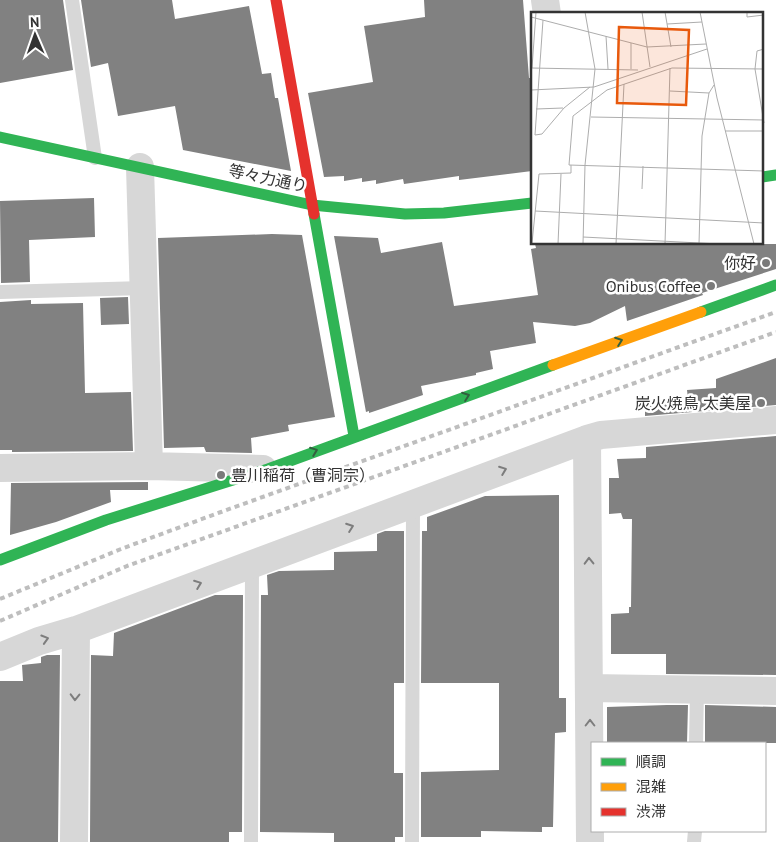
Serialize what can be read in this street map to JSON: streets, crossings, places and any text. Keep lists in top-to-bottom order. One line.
{"streets":{"street":["等々力通り"]},"places":["你好","Onibus Coffee","炭火焼鳥 太美屋","豊川稲荷（曹洞宗）"],"legend":["順調","混雑","渋滞"],"north":"top"}
